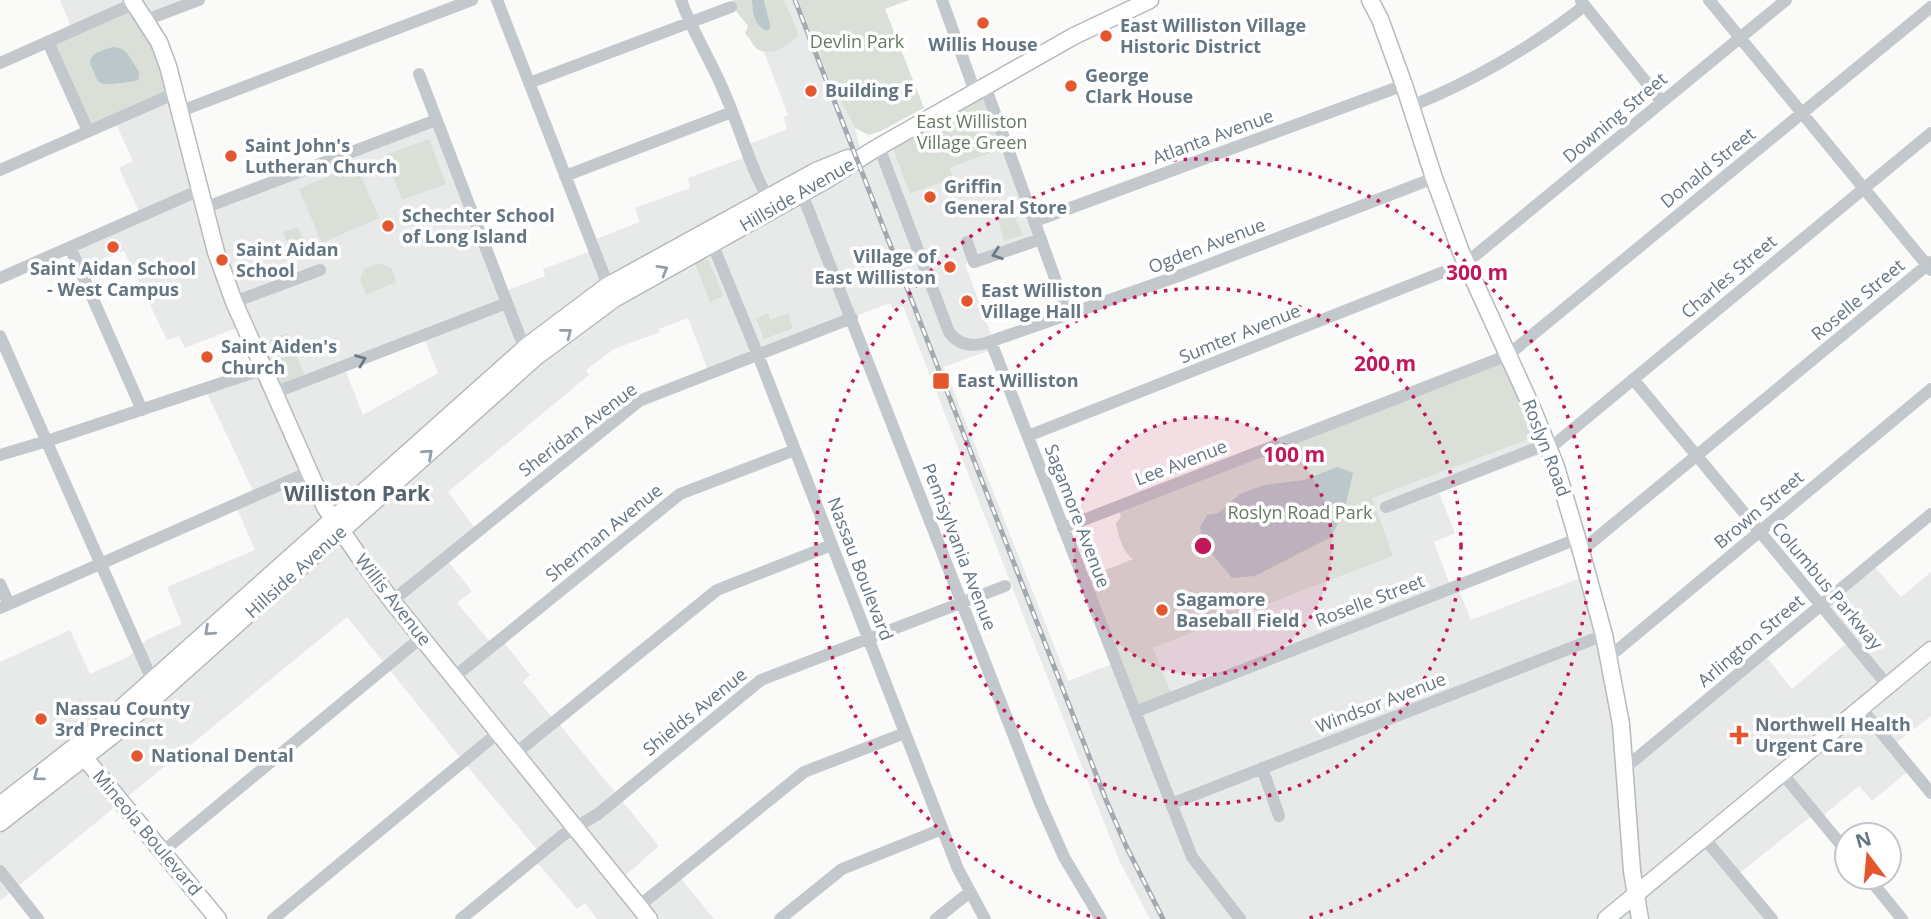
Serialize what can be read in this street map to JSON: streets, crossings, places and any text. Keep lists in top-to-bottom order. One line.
{"streets":{"main road":["Hillside Avenue","Roslyn Road","Willis Avenue","Mineola Boulevard"],"street":["Downing Street","Atlanta Avenue","Donald Street","Ogden Avenue","Charles Street","Roselle Street","Sumter Avenue","Sheridan Avenue","Lee Avenue","Brown Street","Sagamore Avenue","Sherman Avenue","Pennsylvania Avenue","Nassau Boulevard","Columbus Parkway","Arlington Street","Windsor Avenue","Shields Avenue"]},"crossings":[["Downing Street","Sumter Avenue"],["Downing Street","Roslyn Road"],["Atlanta Avenue","Roslyn Road"],["Donald Street","Roslyn Road"],["Donald Street","Lee Avenue"],["Hillside Avenue","Pennsylvania Avenue"],["Hillside Avenue","Nassau Boulevard"],["Hillside Avenue","Willis Avenue"],["Hillside Avenue","Mineola Boulevard"],["Ogden Avenue","Roslyn Road"],["Ogden Avenue","Sagamore Avenue"],["Charles Street","Roslyn Road"],["Charles Street","Columbus Parkway"],["Roselle Street","Roslyn Road"],["Roselle Street","Sagamore Avenue"],["Roselle Street","Columbus Parkway"],["Sumter Avenue","Roslyn Road"],["Sumter Avenue","Sagamore Avenue"],["Sheridan Avenue","Pennsylvania Avenue"],["Sheridan Avenue","Nassau Boulevard"],["Sheridan Avenue","Willis Avenue"],["Roslyn Road","Lee Avenue"],["Roslyn Road","Brown Street"],["Roslyn Road","Arlington Street"],["Roslyn Road","Windsor Avenue"],["Lee Avenue","Sagamore Avenue"],["Brown Street","Columbus Parkway"],["Sagamore Avenue","Windsor Avenue"],["Sherman Avenue","Nassau Boulevard"],["Sherman Avenue","Willis Avenue"],["Pennsylvania Avenue","Shields Avenue"],["Nassau Boulevard","Shields Avenue"],["Columbus Parkway","Arlington Street"],["Willis Avenue","Shields Avenue"]],"districts":["Williston Park"],"parks":["Devlin Park","East Williston Village Green","Roslyn Road Park"],"places":{"other":["Willis House","East Williston Village Historic District","George Clark House","Building F","Saint John's Lutheran Church","Griffin General Store","Schechter School of Long Island","Saint Aidan School - West Campus","Saint Aidan School","Village of East Williston","East Williston Village Hall","Saint Aiden's Church","Sagamore Baseball Field","Nassau County 3rd Precinct","National Dental"],"transit":["East Williston"],"health":["Northwell Health Urgent Care"]},"north":"top","rings":["300 m","200 m","100 m"]}
